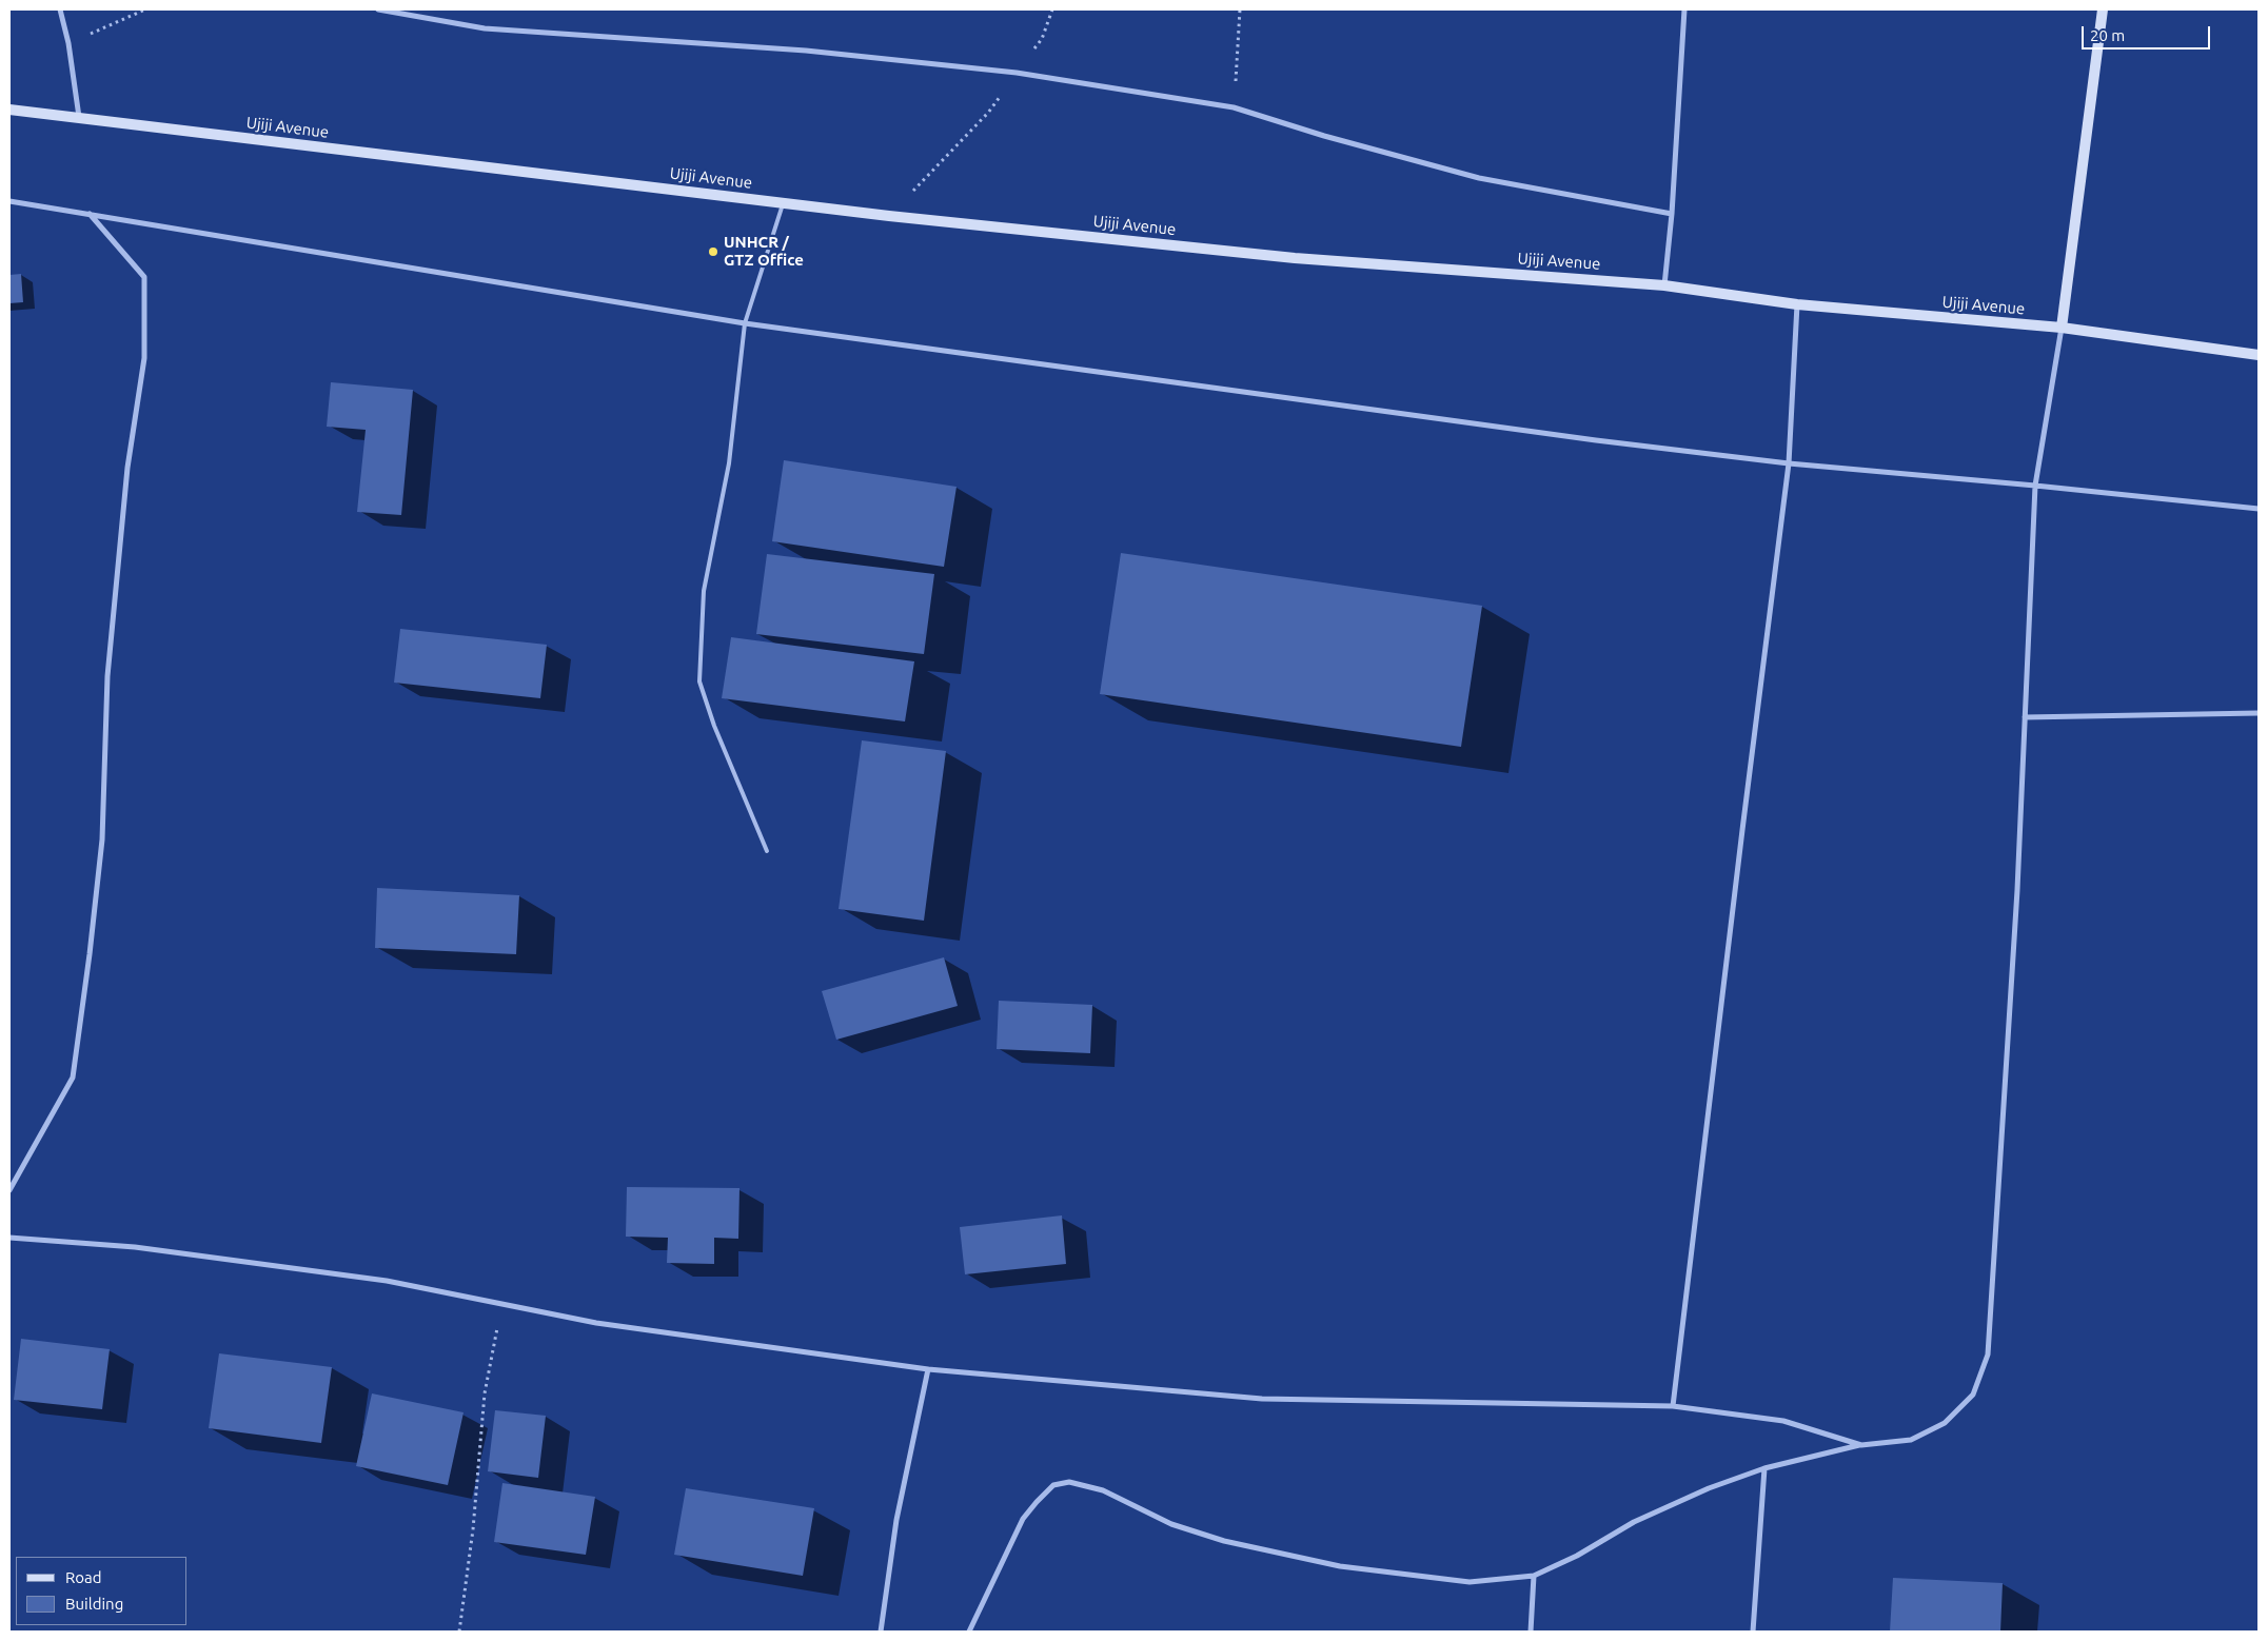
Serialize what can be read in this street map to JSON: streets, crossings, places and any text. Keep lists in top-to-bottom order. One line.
{"streets":{"street":["Ujiji Avenue"]},"places":["UNHCR / GTZ Office"],"legend":["Road","Building"],"scale_bar":"20 m"}
